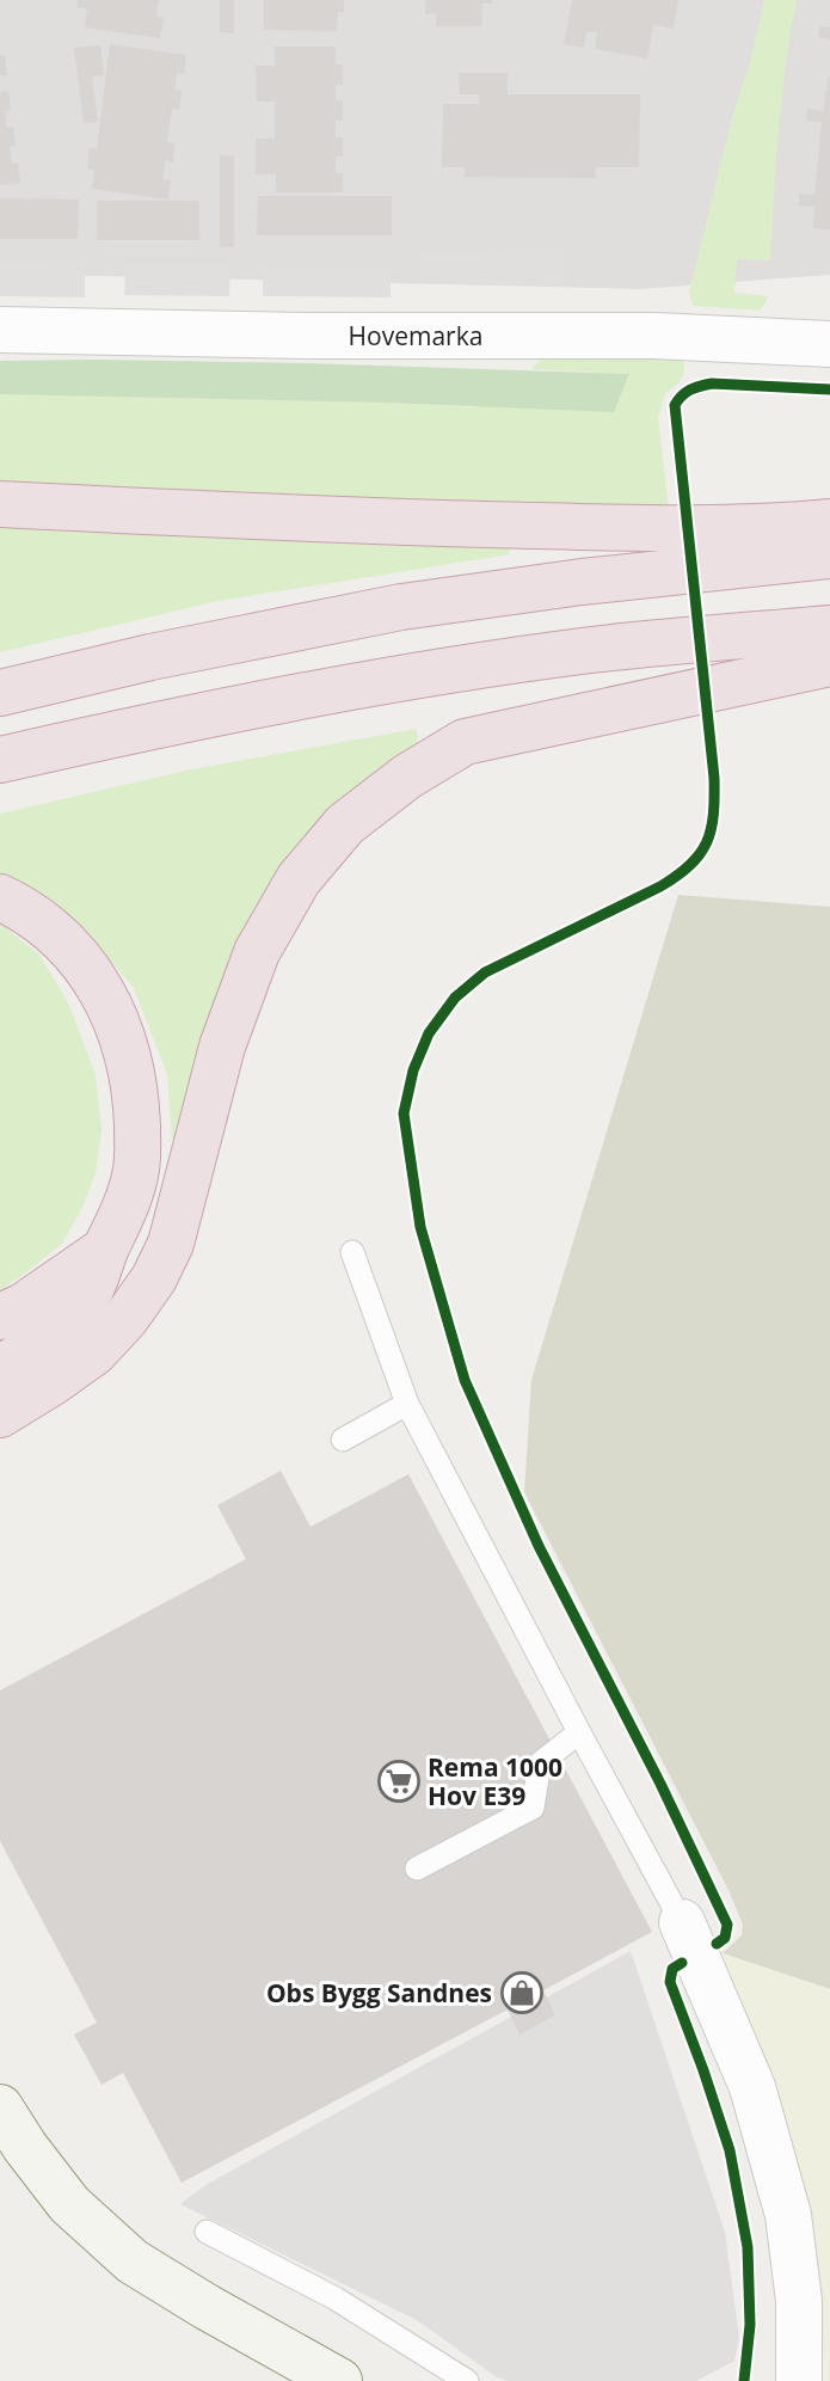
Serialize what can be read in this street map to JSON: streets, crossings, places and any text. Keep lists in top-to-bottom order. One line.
{"streets":{"street":["Hovemarka"]},"places":{"supermarket":["Rema 1000 Hov E39"],"shop":["Obs Bygg Sandnes"]}}
